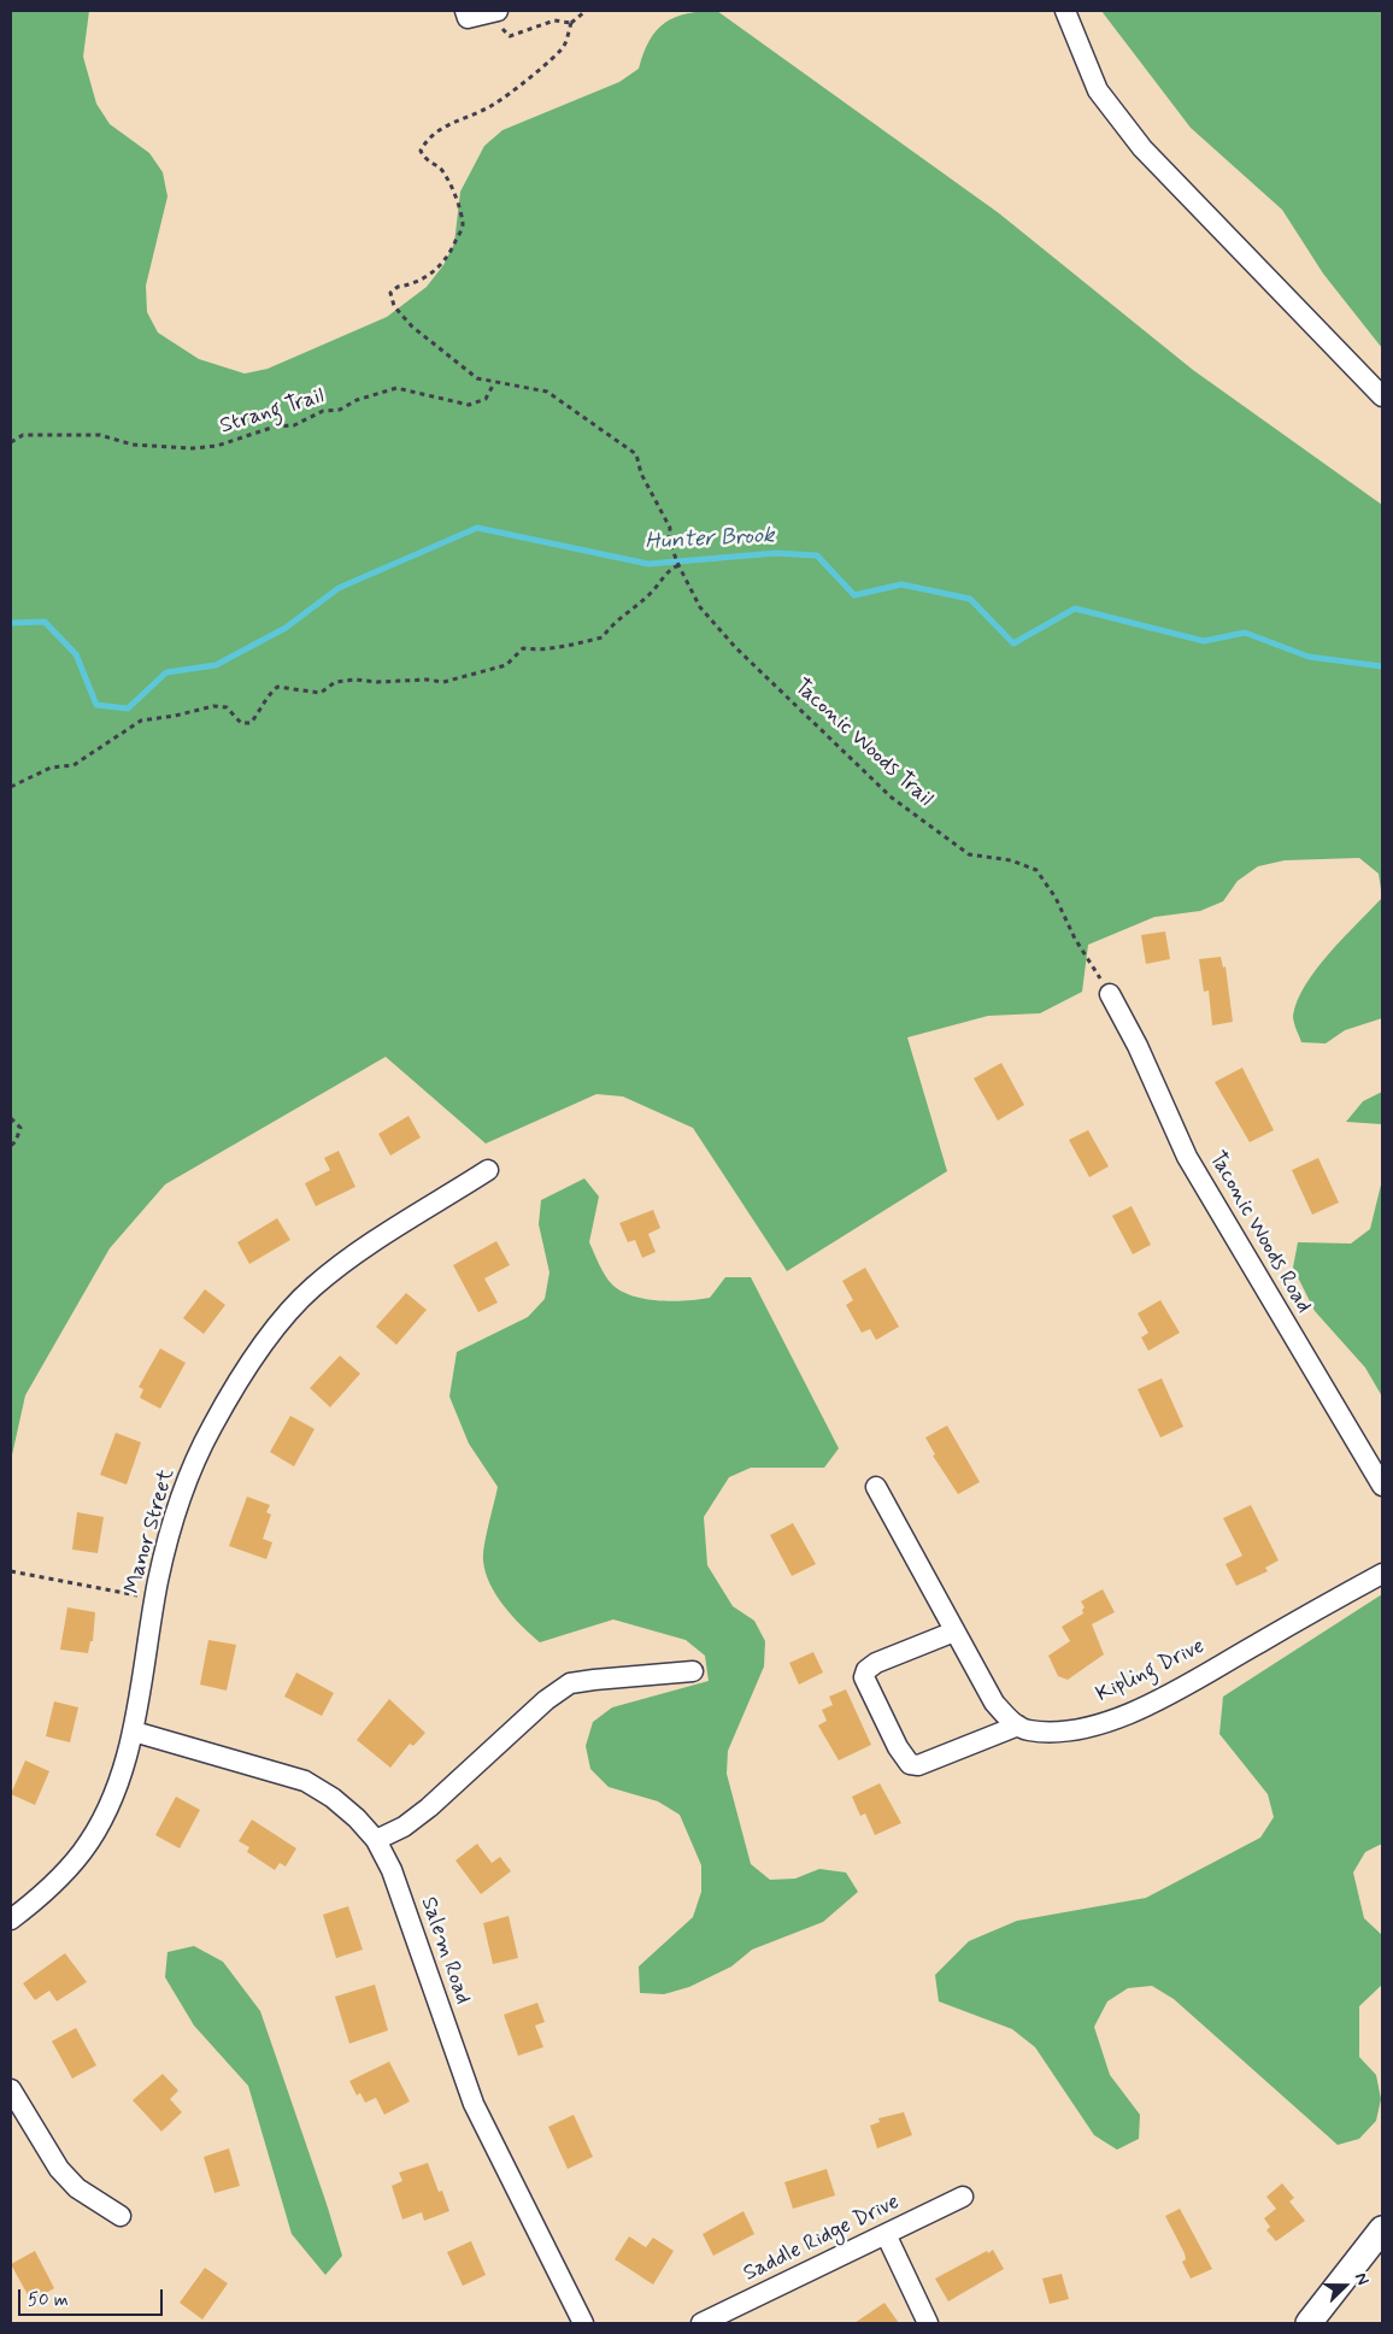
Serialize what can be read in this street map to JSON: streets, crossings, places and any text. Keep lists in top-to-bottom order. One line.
{"streets":{"street":["Taconic Woods Road","Manor Street","Kipling Drive","Salem Road","Saddle Ridge Drive"],"path":["Strang Trail","Taconic Woods Trail"]},"crossings":[["Strang Trail","Taconic Woods Trail"],["Taconic Woods Trail","Taconic Woods Road"],["Manor Street","Salem Road"]],"water":["Hunter Brook"],"scale_bar":"50 m","north":"right"}
